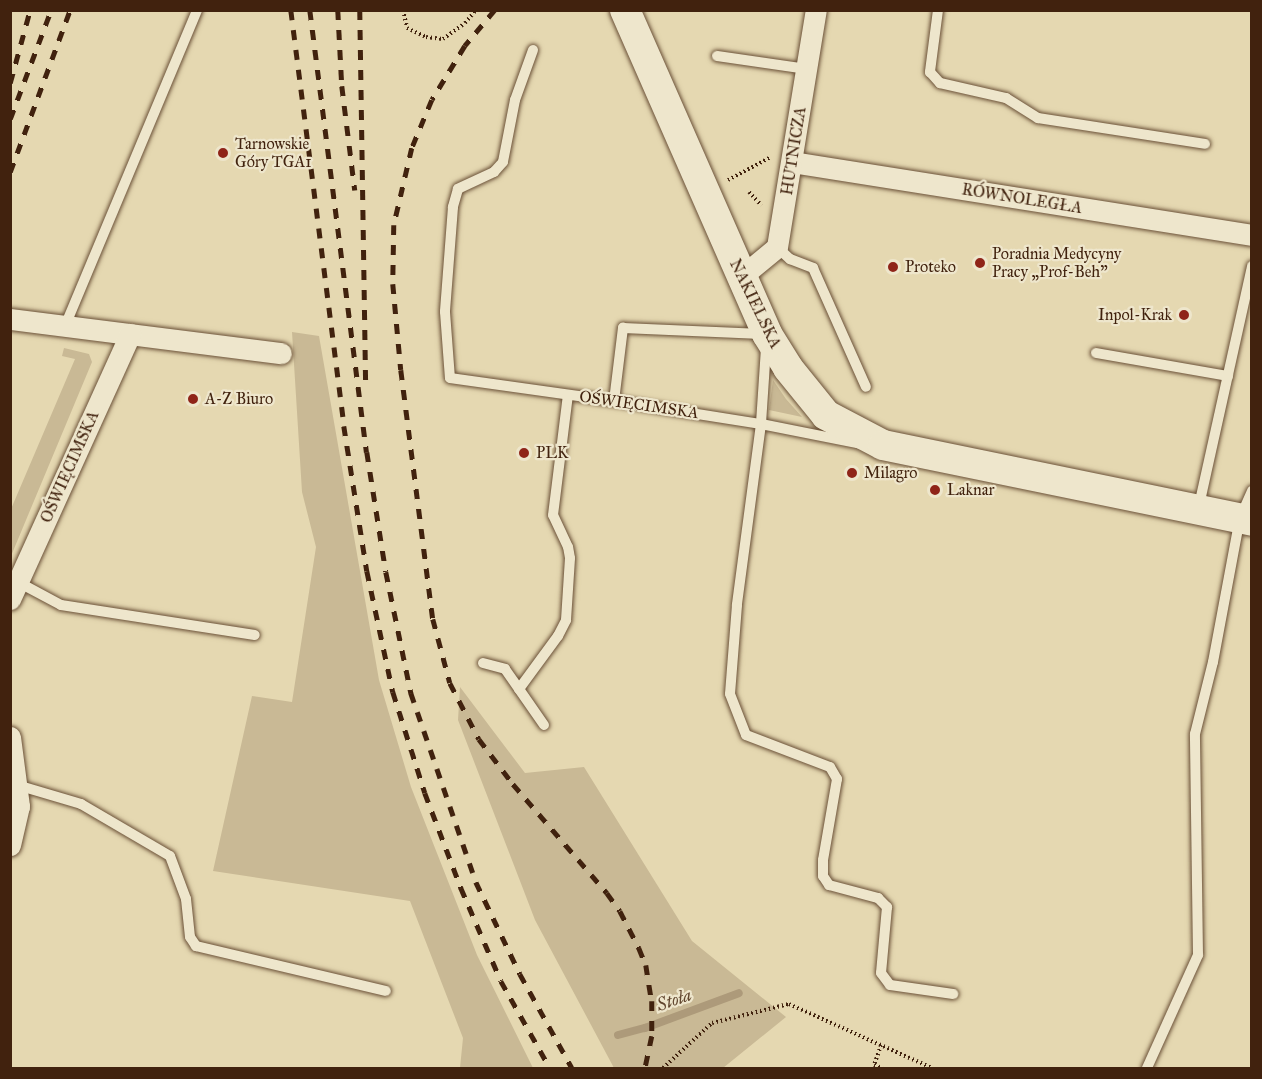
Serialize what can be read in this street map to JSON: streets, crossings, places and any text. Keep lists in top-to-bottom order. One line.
{"streets":{"street":["HUTNICZA","RÓWNOLEGŁA","NAKIELSKA","OŚWIĘCIMSKA"]},"crossings":[["HUTNICZA","RÓWNOLEGŁA"],["NAKIELSKA","OŚWIĘCIMSKA"]],"water":["Stoła"],"places":["Tarnowskie Góry TGA1","Poradnia Medycyny Pracy „Prof-Beh”","Proteko","Inpol-Krak","A-Z Biuro","PLK","Milagro","Laknar"]}
